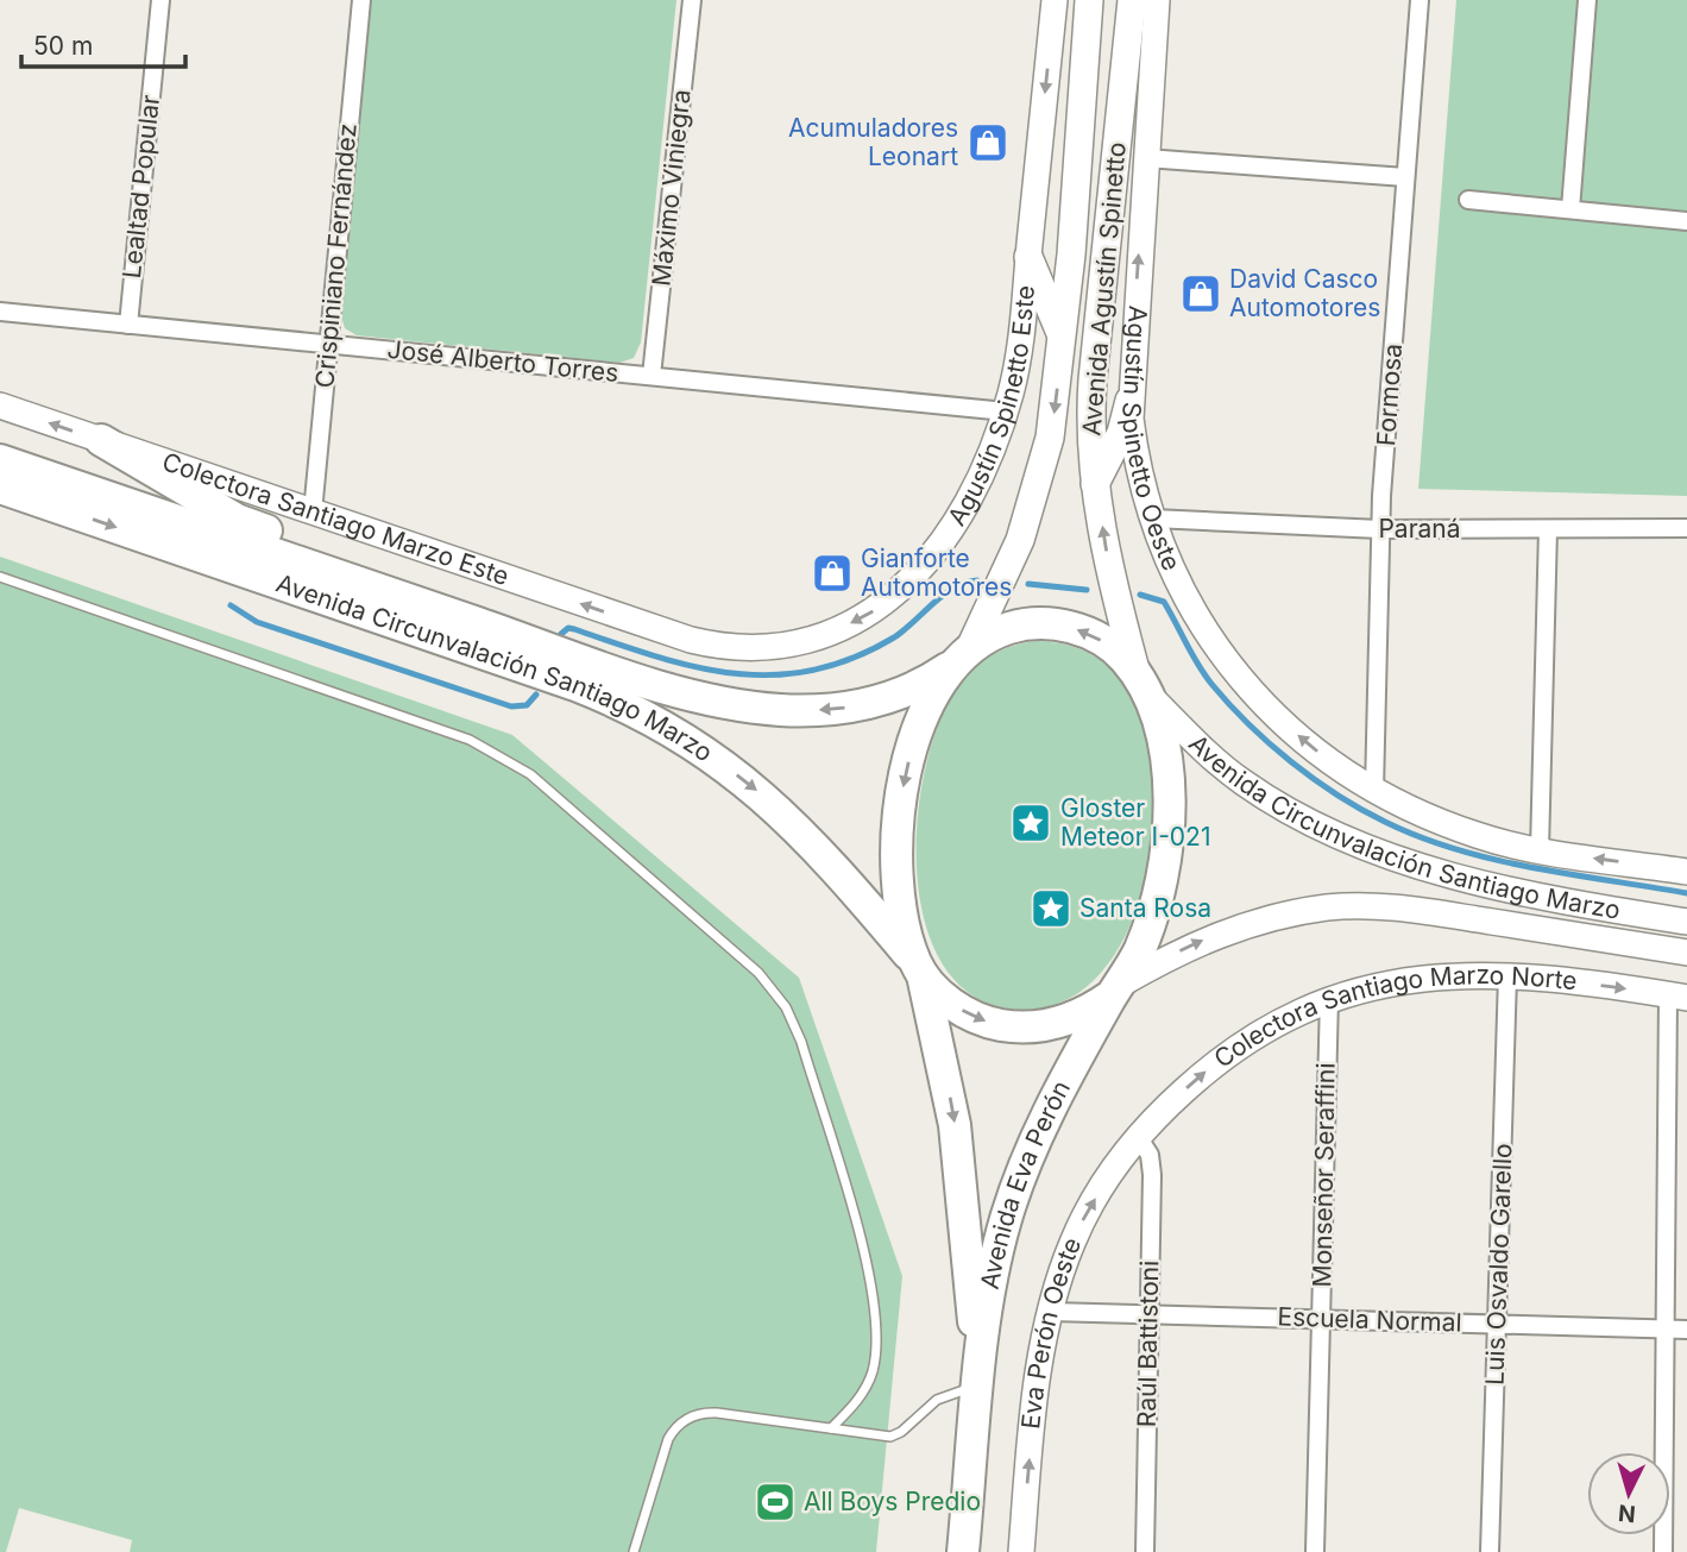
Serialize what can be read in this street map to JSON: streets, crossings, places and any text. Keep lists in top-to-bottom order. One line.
{"streets":{"highway":["Avenida Circunvalación Santiago Marzo","Avenida Eva Perón"],"main road":["Avenida Agustín Spinetto"],"street":["Lealtad Popular","Máximo Viniegra","Crispiniano Fernández","José Alberto Torres","Formosa","Agustín Spinetto Este","Agustín Spinetto Oeste","Colectora Santiago Marzo Este","Paraná","Colectora Santiago Marzo Norte","Monseñor Seraffini","Luis Osvaldo Garello","Escuela Normal","Eva Perón Oeste","Raúl Battistoni"]},"crossings":[["Lealtad Popular","José Alberto Torres"],["Máximo Viniegra","José Alberto Torres"],["Crispiniano Fernández","José Alberto Torres"],["Crispiniano Fernández","Colectora Santiago Marzo Este"],["Avenida Agustín Spinetto","Avenida Circunvalación Santiago Marzo"],["Avenida Agustín Spinetto","Avenida Eva Perón"],["José Alberto Torres","Agustín Spinetto Este"],["Formosa","Agustín Spinetto Oeste"],["Formosa","Paraná"],["Agustín Spinetto Este","Colectora Santiago Marzo Este"],["Agustín Spinetto Oeste","Paraná"],["Avenida Circunvalación Santiago Marzo","Avenida Eva Perón"],["Colectora Santiago Marzo Norte","Monseñor Seraffini"],["Colectora Santiago Marzo Norte","Luis Osvaldo Garello"],["Colectora Santiago Marzo Norte","Eva Perón Oeste"],["Colectora Santiago Marzo Norte","Raúl Battistoni"],["Monseñor Seraffini","Escuela Normal"],["Luis Osvaldo Garello","Escuela Normal"],["Escuela Normal","Eva Perón Oeste"],["Escuela Normal","Raúl Battistoni"],["Eva Perón Oeste","Raúl Battistoni"]],"one_way":["Agustín Spinetto Este","Agustín Spinetto Oeste","Colectora Santiago Marzo Este","Colectora Santiago Marzo Norte","Eva Perón Oeste"],"places":{"shop":["Acumuladores Leonart","David Casco Automotores","Gianforte Automotores"],"place":["Gloster Meteor I-021","Santa Rosa"],"sports":["All Boys Predio"]},"scale_bar":"50 m","north":"bottom"}
